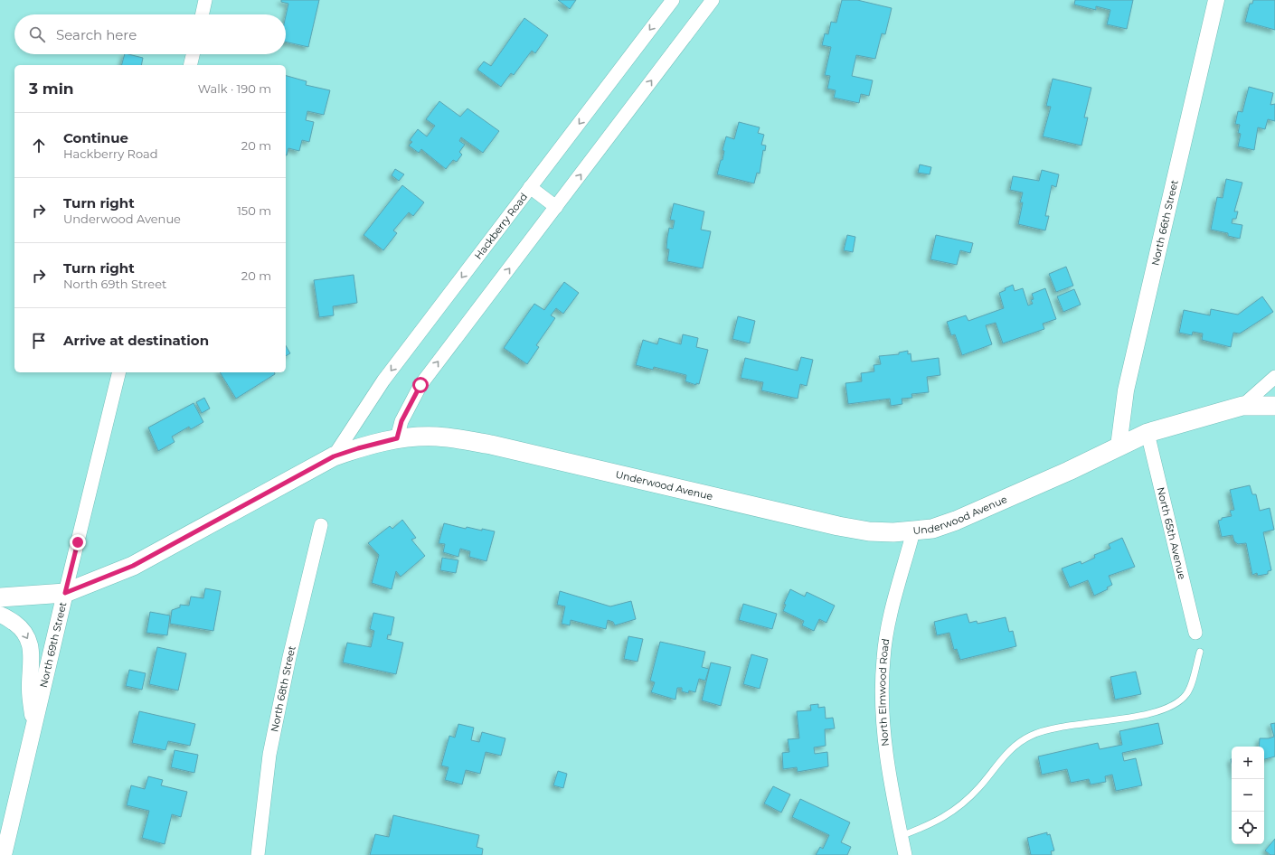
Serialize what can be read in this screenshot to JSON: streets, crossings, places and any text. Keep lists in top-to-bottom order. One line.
{"streets":{"main road":["Underwood Avenue"],"street":["North 66th Street","Hackberry Road","North 65th Avenue","North 69th Street","North 68th Street","North Elmwood Road"]},"crossings":[["North 66th Street","Underwood Avenue"],["Hackberry Road","Underwood Avenue"],["Underwood Avenue","North 65th Avenue"],["Underwood Avenue","North 69th Street"],["Underwood Avenue","North Elmwood Road"]],"page":{"search":"Search here","heading":["3 min","Walk · 190 m"],"list":[["Continue","Hackberry Road","20 m"],["Turn right","Underwood Avenue","150 m"],["Turn right","North 69th Street","20 m"],"Arrive at destination"],"map_buttons":["+","−"]}}
